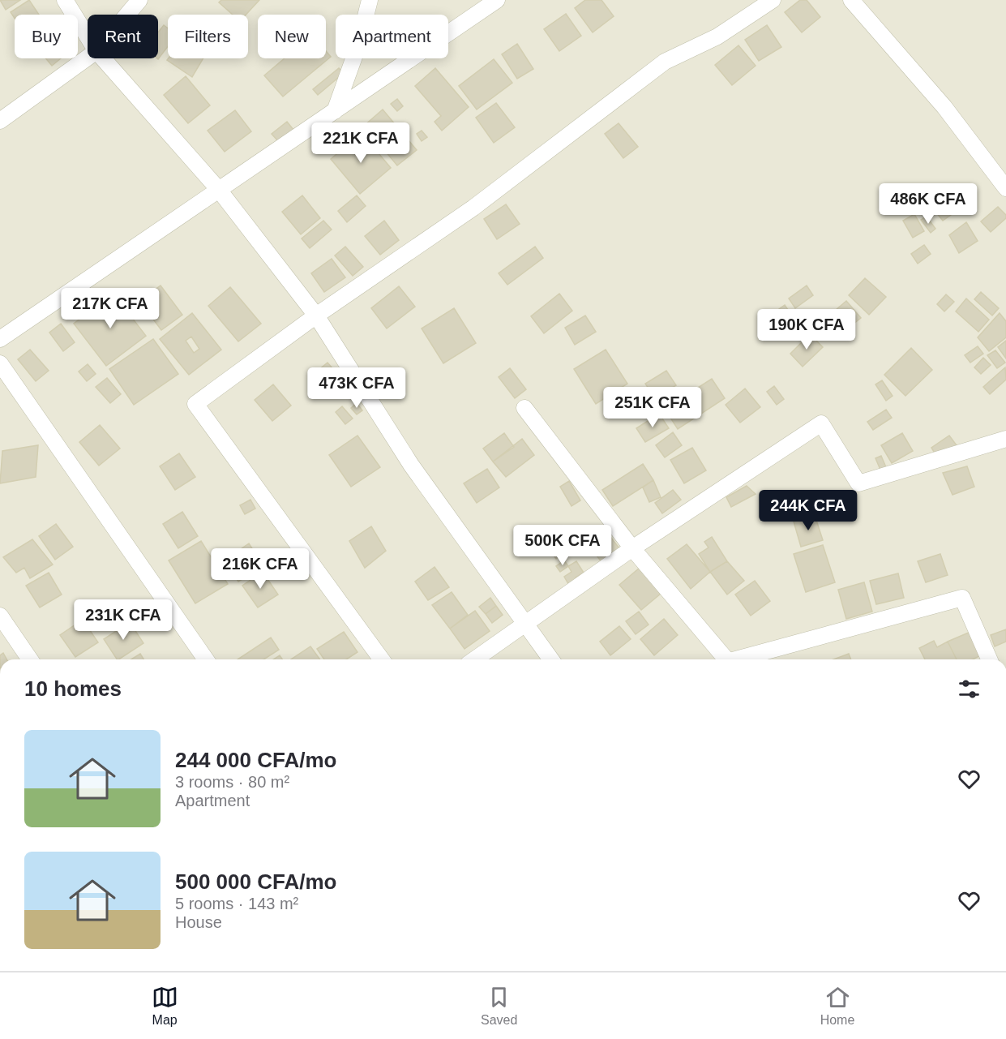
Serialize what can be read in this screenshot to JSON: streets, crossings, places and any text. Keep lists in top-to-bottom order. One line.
{"page":{"chip":["Buy","Rent","Filters","New","Apartment"],"price":["221K CFA","486K CFA","217K CFA","190K CFA","473K CFA","251K CFA","244K CFA","500K CFA","216K CFA","231K CFA"],"heading":"10 homes","list":[{"name":"244 000 CFA/mo","note":"3 rooms · 80 m² · Apartment"},{"name":"500 000 CFA/mo","note":"5 rooms · 143 m² · House"}],"tabs":["Map","Saved","Home"]}}
